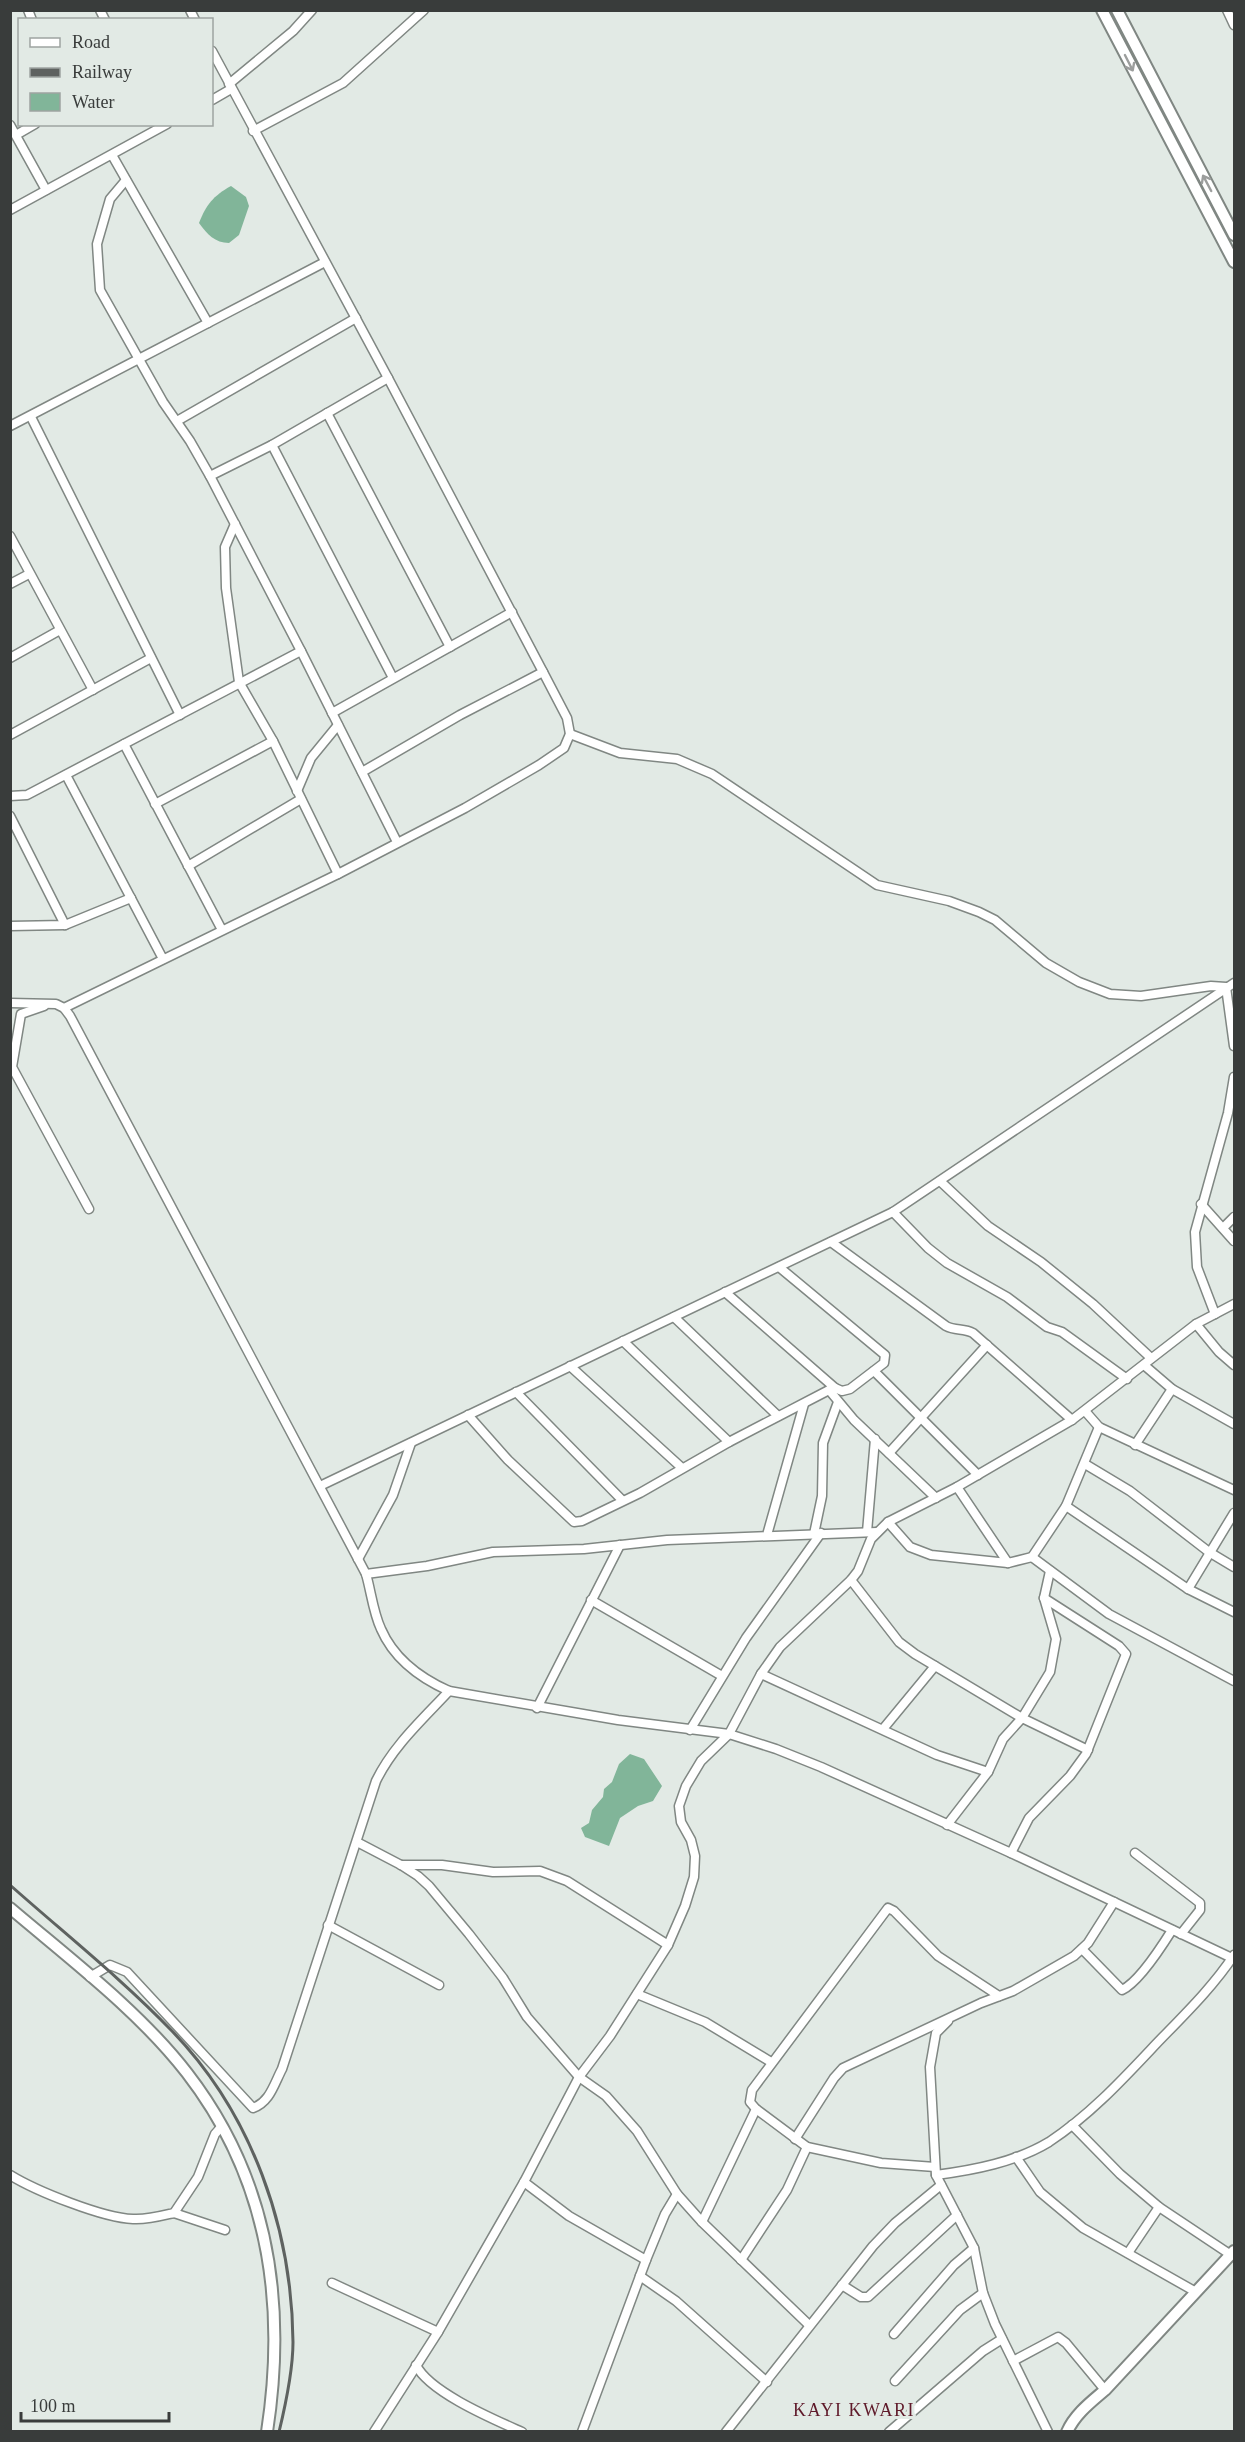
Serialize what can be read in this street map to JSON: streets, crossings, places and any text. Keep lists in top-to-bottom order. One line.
{"districts":["KAYI KWARI"],"legend":["Road","Railway","Water"],"scale_bar":"100 m"}
